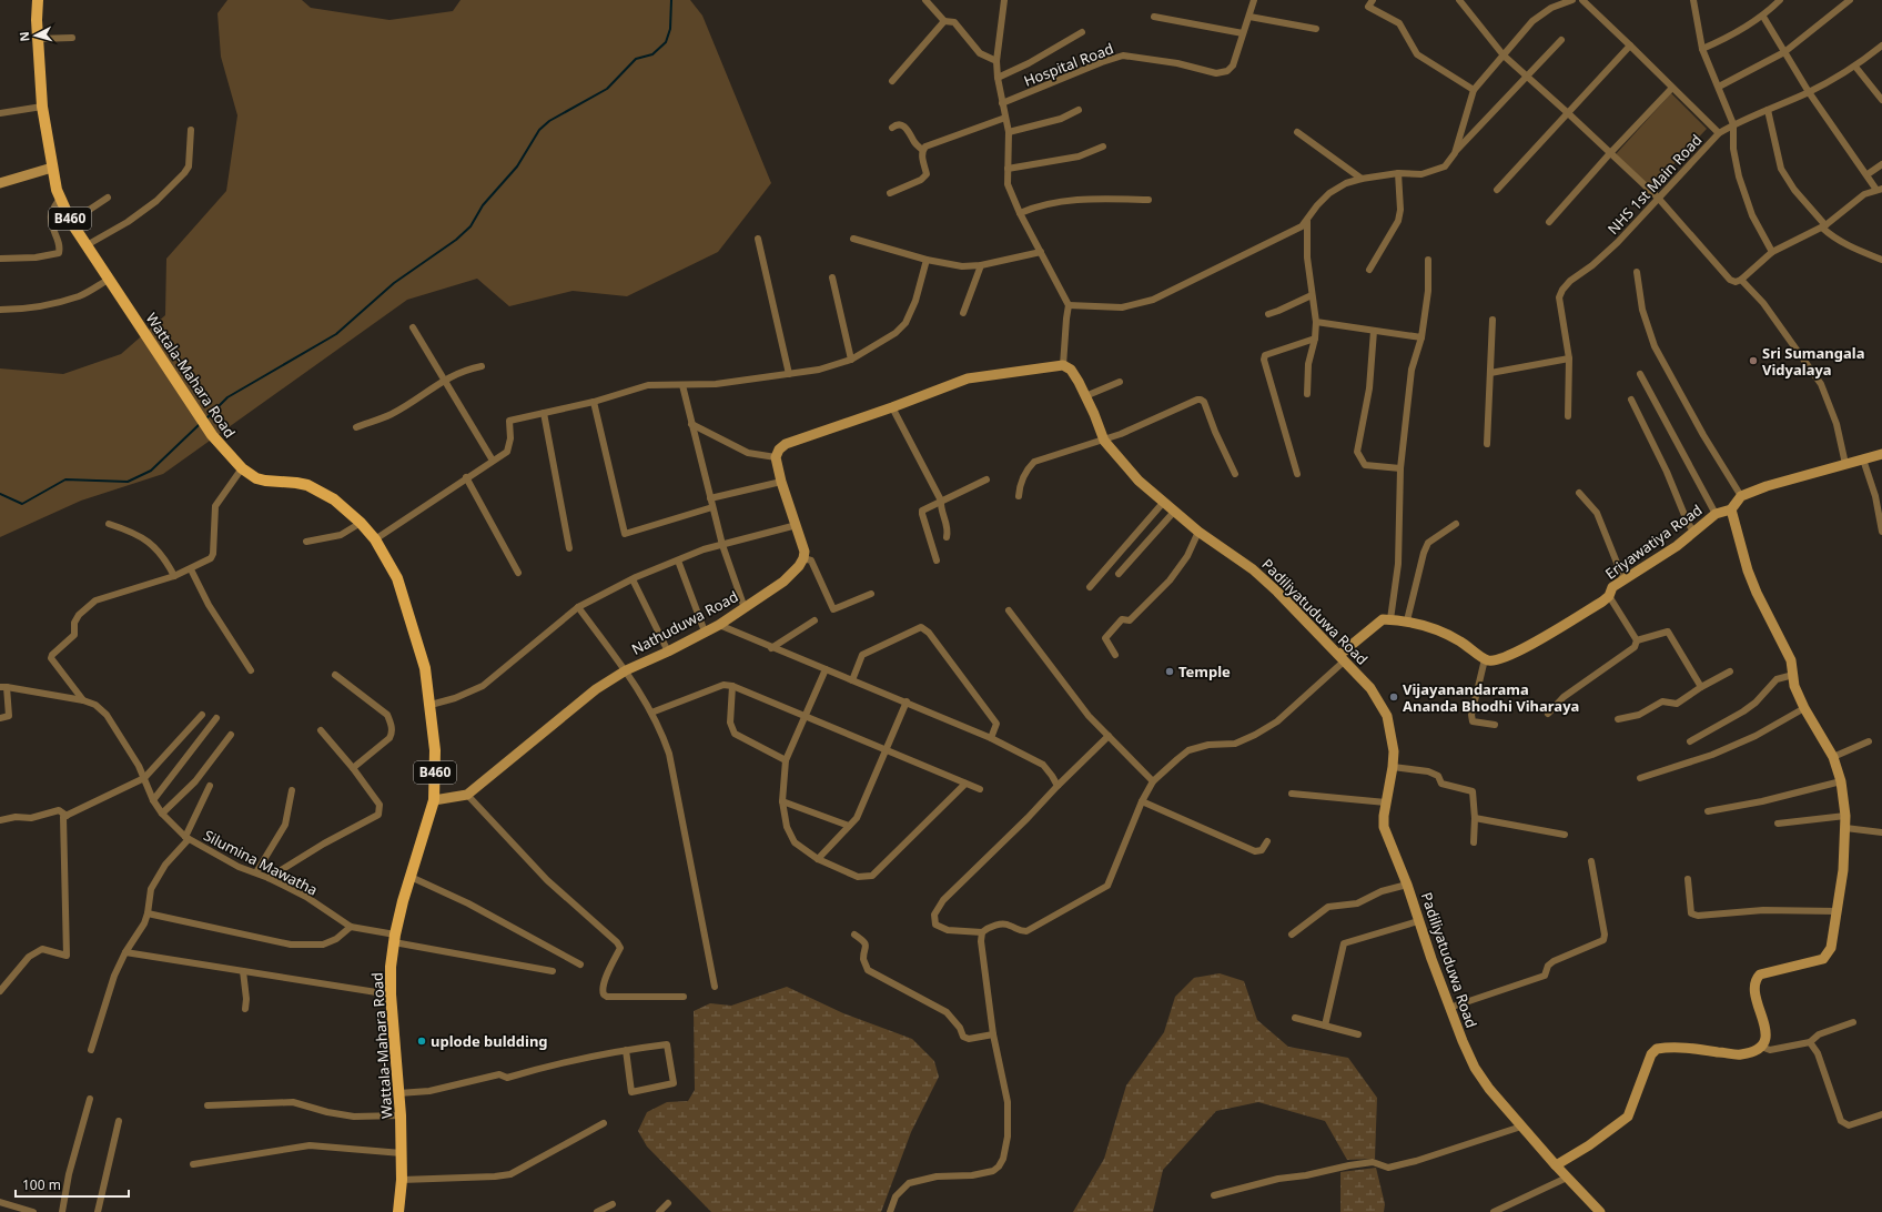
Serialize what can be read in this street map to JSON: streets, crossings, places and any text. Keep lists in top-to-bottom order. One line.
{"streets":{"main road":["B460","Wattala-Mahara Road"],"street":["Hospital Road","NHS 1st Main Road","Eriyawatiya Road","Padiliyatuduwa Road","Nathuduwa Road","Silumina Mawatha"]},"crossings":[["Wattala-Mahara Road","Nathuduwa Road"],["Wattala-Mahara Road","Silumina Mawatha"]],"places":["Sri Sumangala Vidyalaya","Temple","Vijayanandarama Ananda Bhodhi Viharaya","uplode buldding"],"scale_bar":"100 m","north":"left"}
